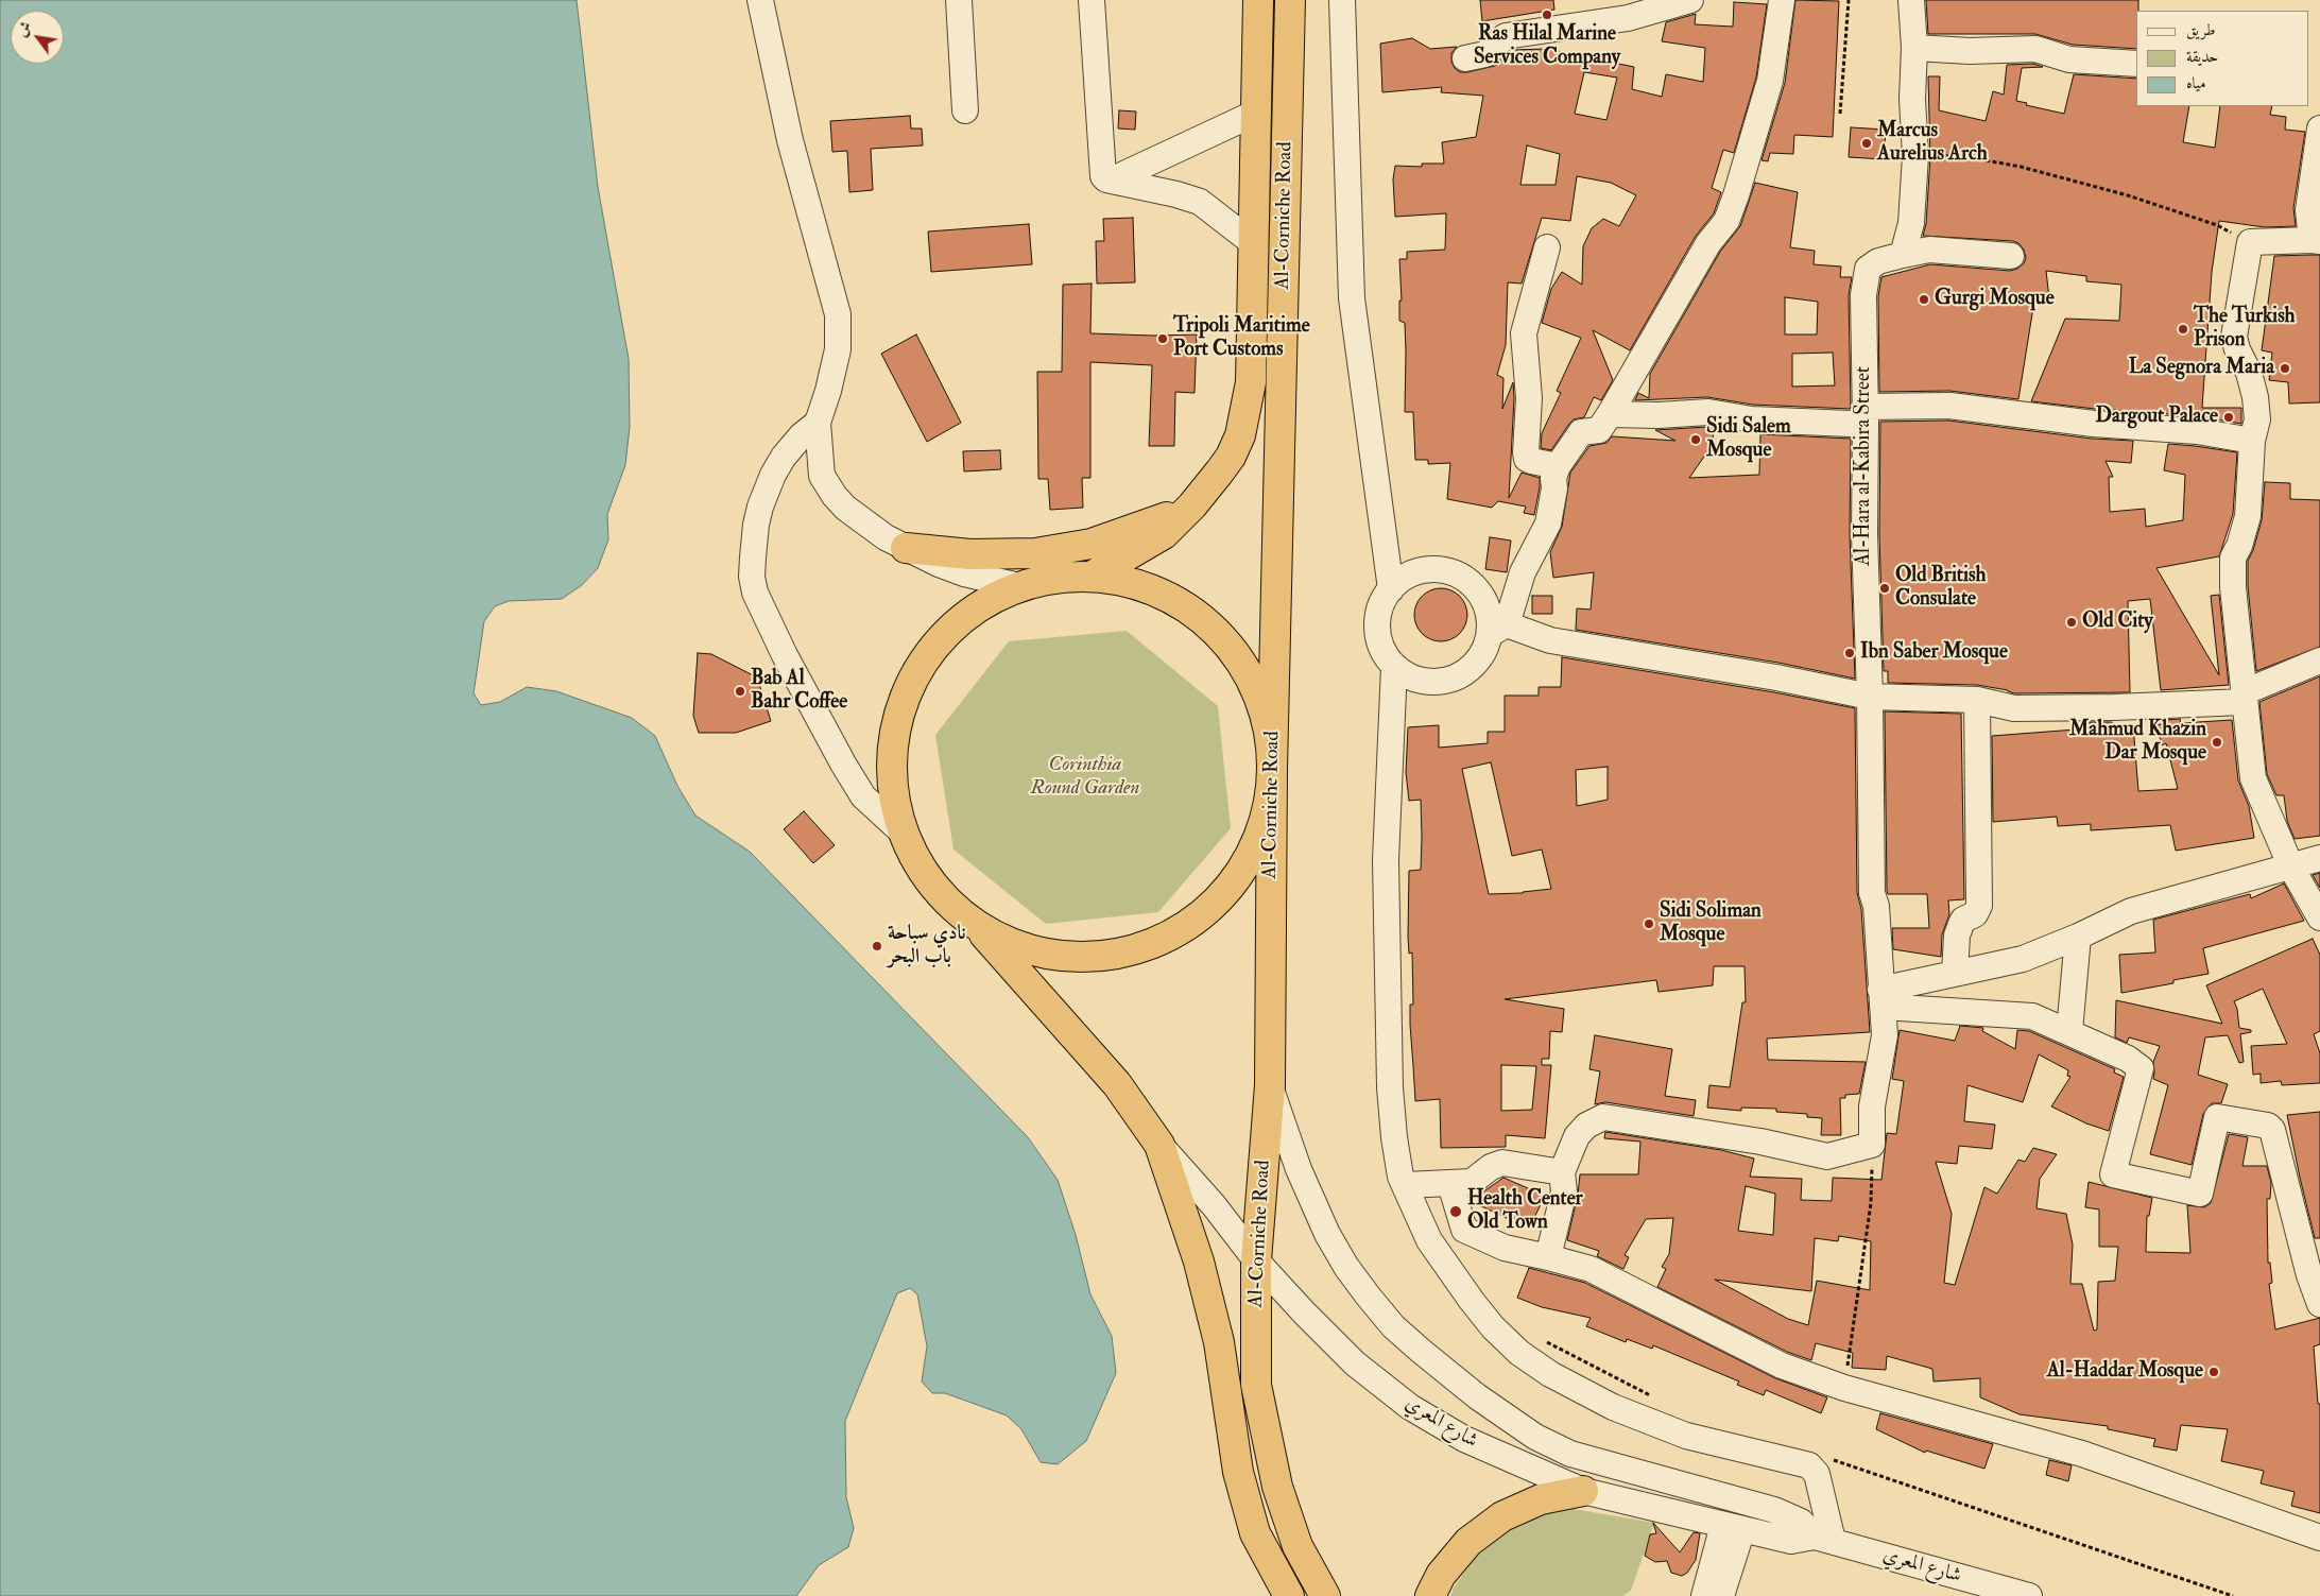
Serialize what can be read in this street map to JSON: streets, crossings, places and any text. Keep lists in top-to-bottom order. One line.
{"streets":{"highway":["Al-Corniche Road"],"street":["Al-Hara al-Kabira Street","شارع المعري"]},"crossings":[["Al-Corniche Road","شارع المعري"]],"parks":["Corinthia Round Garden"],"places":["Ras Hilal Marine Services Company","Marcus Aurelius Arch","Gurgi Mosque","The Turkish Prison","Tripoli Maritime Port Customs","La Segnora Maria","Dargout Palace","Sidi Salem Mosque","Old British Consulate","Old City","Ibn Saber Mosque","Bab Al Bahr Coffee","Mahmud Khazin Dar Mosque","Sidi Soliman Mosque","نادي سباحة باب البحر","Health Center Old Town","Al-Haddar Mosque"],"legend":["طريق","حديقة","مياه"],"north":"top left"}
